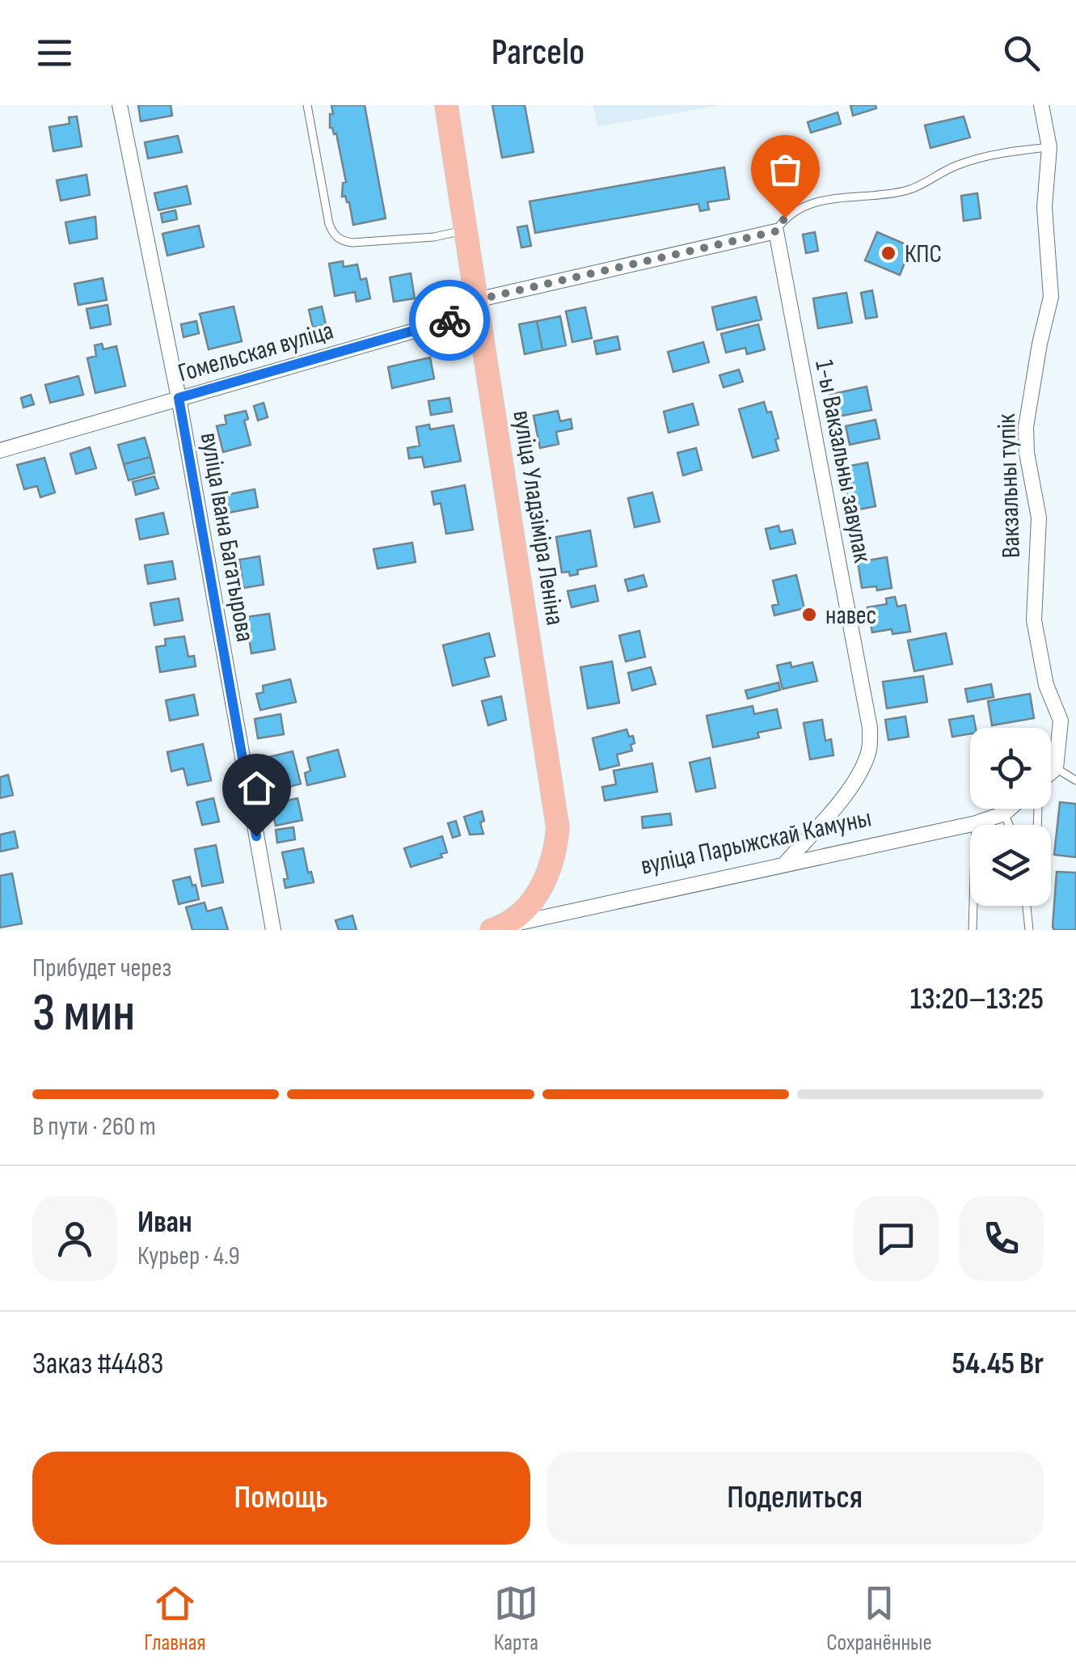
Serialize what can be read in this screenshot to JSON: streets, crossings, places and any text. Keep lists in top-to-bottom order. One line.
{"streets":{"main road":["вуліца Уладзіміра Леніна"],"street":["Гомельская вуліца","1-ы Вакзальны завулак","Вакзальны тупік","вуліца Івана Багатырова","вуліца Парыжскай Камуны"]},"crossings":[["Гомельская вуліца","1-ы Вакзальны завулак"],["Гомельская вуліца","вуліца Уладзіміра Леніна"],["Гомельская вуліца","вуліца Івана Багатырова"],["1-ы Вакзальны завулак","вуліца Парыжскай Камуны"],["вуліца Уладзіміра Леніна","вуліца Парыжскай Камуны"]],"places":["КПС","навес"],"page":{"header":"Parcelo","heading":["3 мин","Прибудет через","13:20–13:25"],"panel":["Иван","Курьер · 4.9","Заказ #4483","54.45 Br"],"bar":"В пути · 260 m","buttons":["Помощь","Поделиться"],"tabs":["Главная","Карта","Сохранённые"]}}
